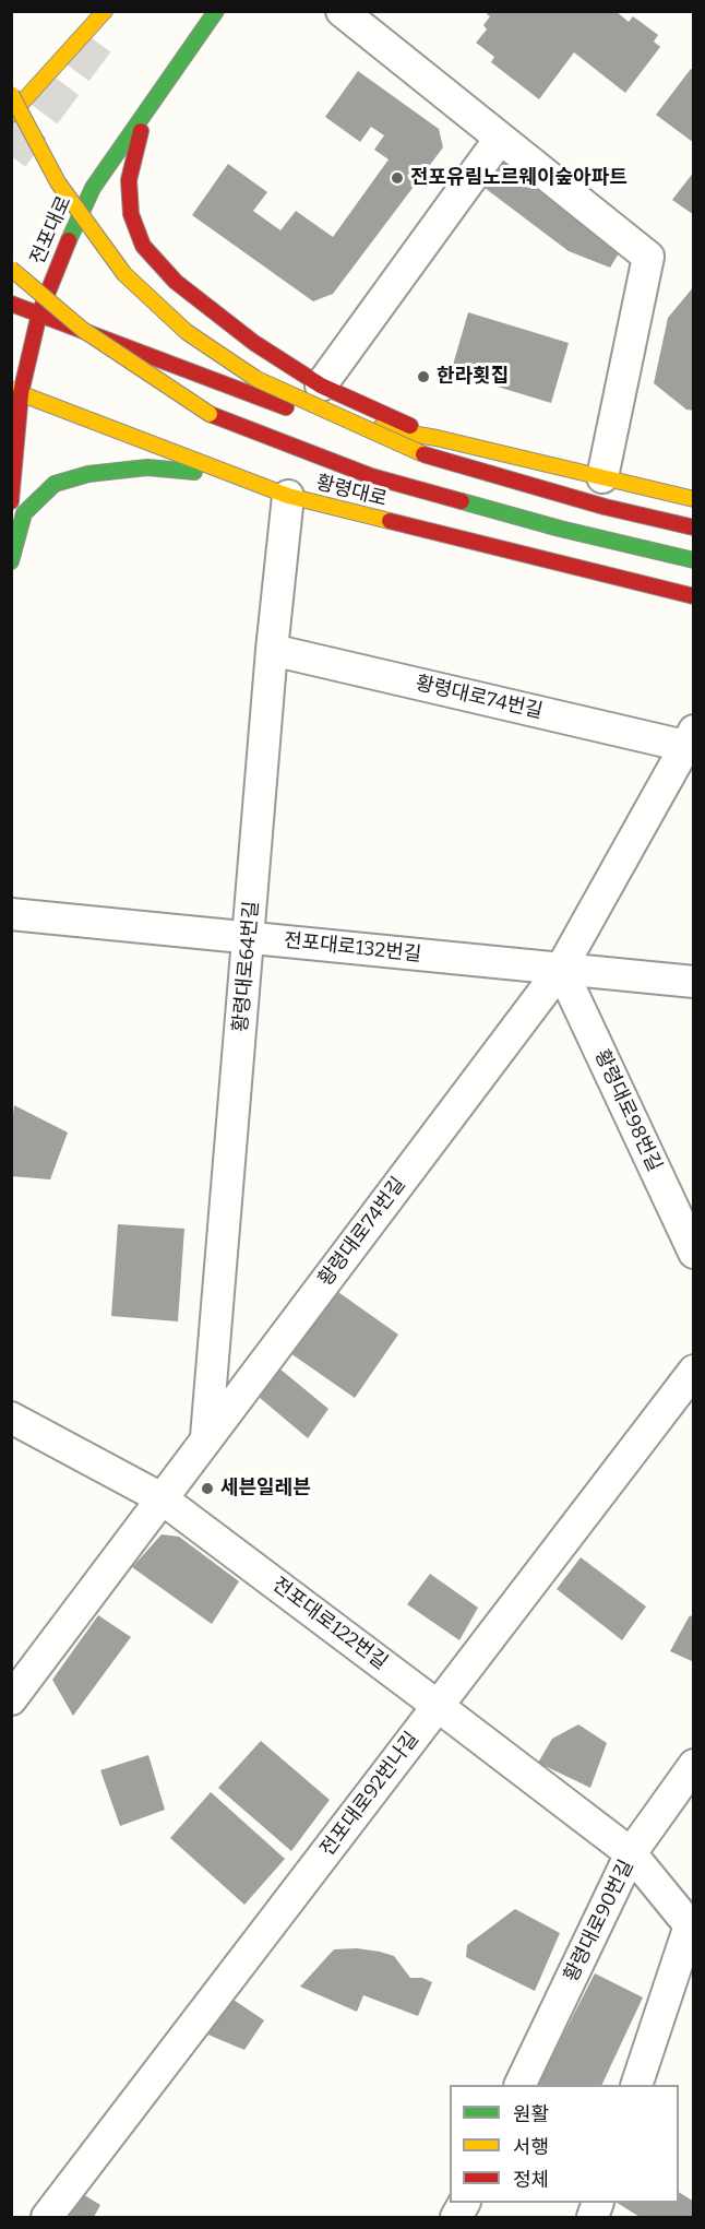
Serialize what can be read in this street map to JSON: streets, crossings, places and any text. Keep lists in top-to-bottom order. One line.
{"streets":{"main road":["전포대로","황령대로"],"street":["황령대로74번길","전포대로132번길","황령대로64번길","황령대로98번길","전포대로122번길","전포대로92번나길","황령대로90번길"]},"crossings":[["전포대로","황령대로"],["황령대로","황령대로64번길"],["황령대로74번길","전포대로132번길"],["황령대로74번길","황령대로64번길"],["황령대로74번길","황령대로98번길"],["황령대로74번길","전포대로122번길"],["전포대로132번길","황령대로64번길"],["전포대로132번길","황령대로98번길"],["전포대로122번길","전포대로92번나길"],["전포대로122번길","황령대로90번길"]],"places":["전포유림노르웨이숲아파트","한라횟집","세븐일레븐"],"legend":["원활","서행","정체"]}
